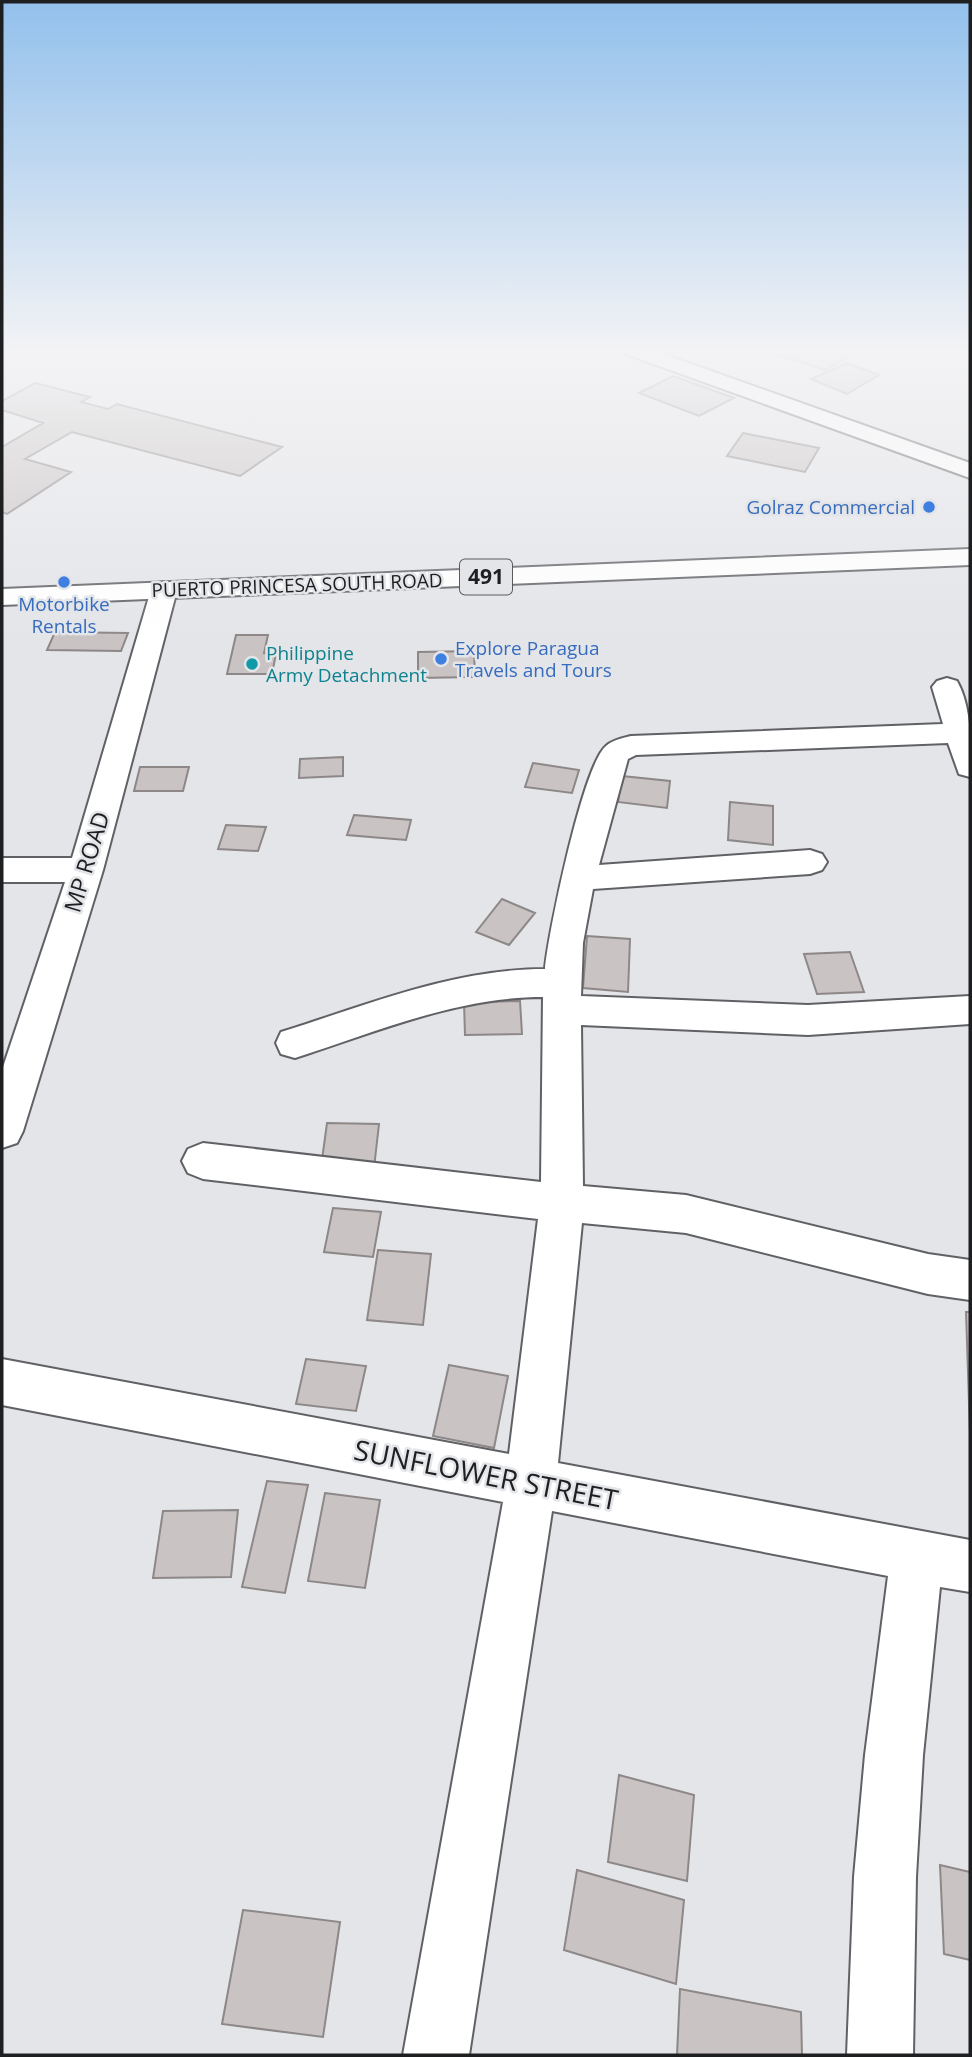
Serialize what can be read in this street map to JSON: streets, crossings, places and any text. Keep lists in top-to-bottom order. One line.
{"streets":{"street":["491","PUERTO PRINCESA SOUTH ROAD","MP ROAD","SUNFLOWER STREET"]},"crossings":[["PUERTO PRINCESA SOUTH ROAD","MP ROAD"]],"places":["Golraz Commercial","Motorbike Rentals","Explore Paragua Travels and Tours","Philippine Army Detachment"]}
